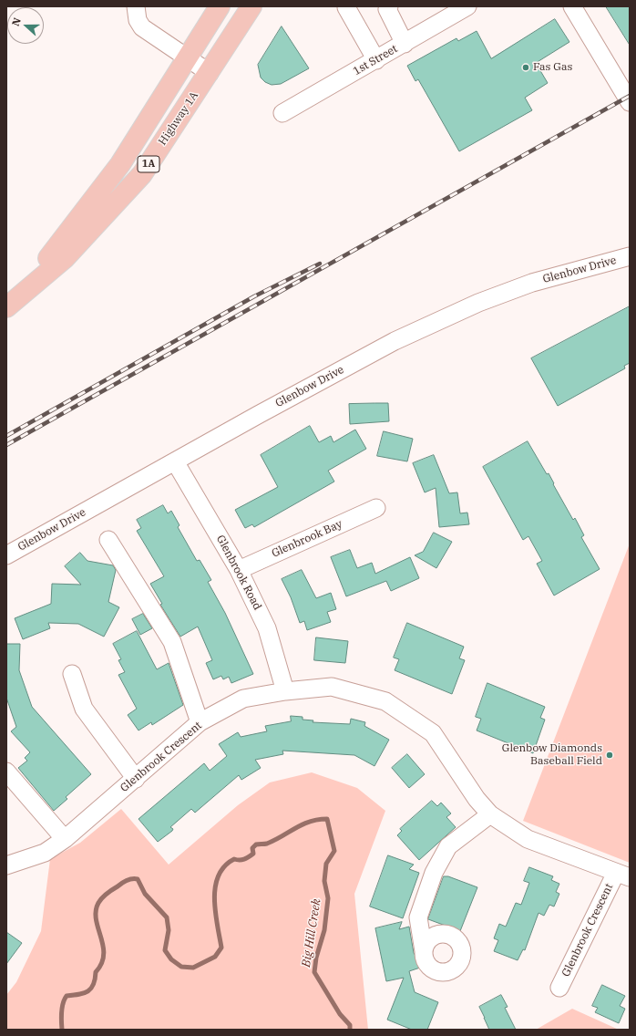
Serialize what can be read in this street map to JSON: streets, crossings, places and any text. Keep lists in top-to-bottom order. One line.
{"streets":{"main road":["Highway 1A","1A"],"street":["1st Street","Glenbow Drive","Glenbrook Bay","Glenbrook Road","Glenbrook Crescent"]},"crossings":[["Glenbow Drive","Glenbrook Road"],["Glenbrook Bay","Glenbrook Road"],["Glenbrook Road","Glenbrook Crescent"]],"water":["Big Hill Creek"],"places":["Fas Gas","Glenbow Diamonds Baseball Field"],"north":"left"}
